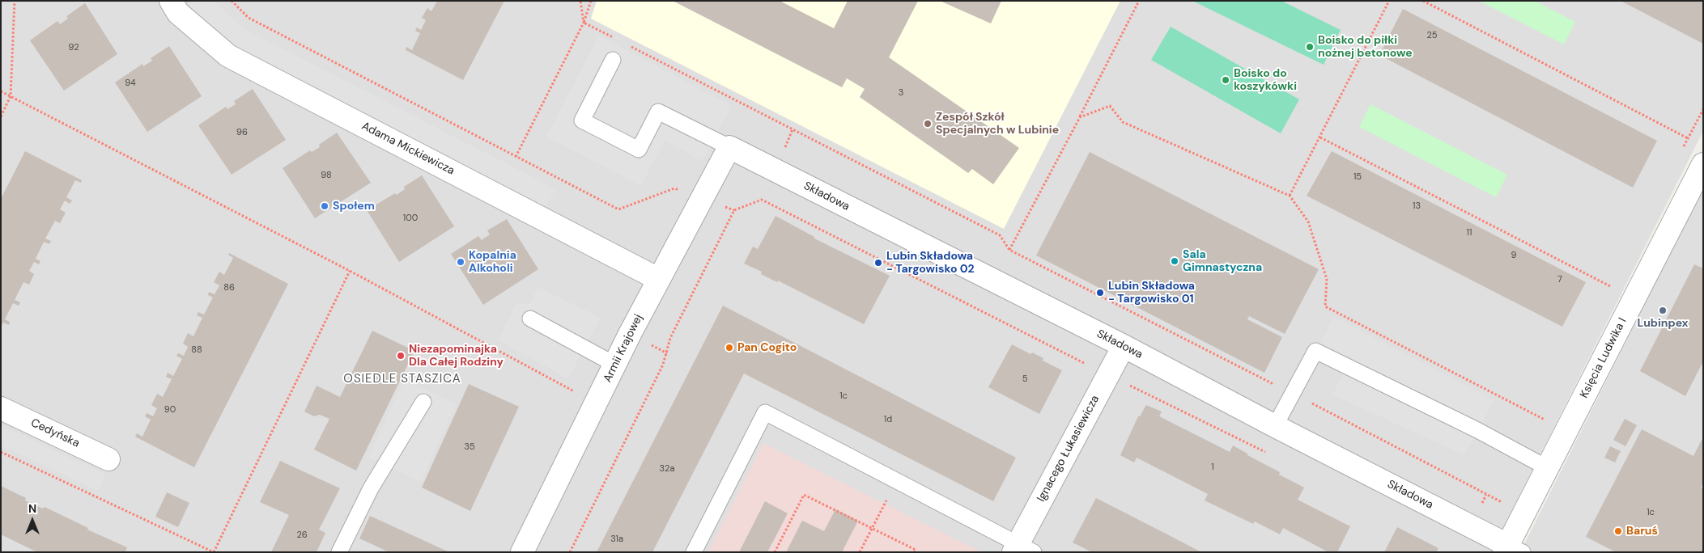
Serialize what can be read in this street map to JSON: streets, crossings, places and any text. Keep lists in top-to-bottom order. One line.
{"streets":{"street":["Adama Mickiewicza","Składowa","Armii Krajowej","Księcia Ludwika I","Cedyńska","Ignacego Łukasiewicza"]},"crossings":[["Adama Mickiewicza","Armii Krajowej"],["Składowa","Armii Krajowej"],["Składowa","Księcia Ludwika I"],["Składowa","Ignacego Łukasiewicza"]],"districts":["OSIEDLE STASZICA"],"places":["Boisko do piłki nożnej betonowe","Boisko do koszykówki","Zespół Szkół Specjalnych w Lubinie","Społem","Sala Gimnastyczna","Kopalnia Alkoholi","Lubin Składowa - Targowisko 02","Lubin Składowa - Targowisko 01","Lubinpex","Pan Cogito","Niezapominajka Dla Całej Rodziny","Baruś"],"house_numbers":["25","92","94","3","96","98","15","13","100","11","9","7","86","88","5","1c","90","1d","35","1","32a","1c","26","31a"],"north":"top"}
